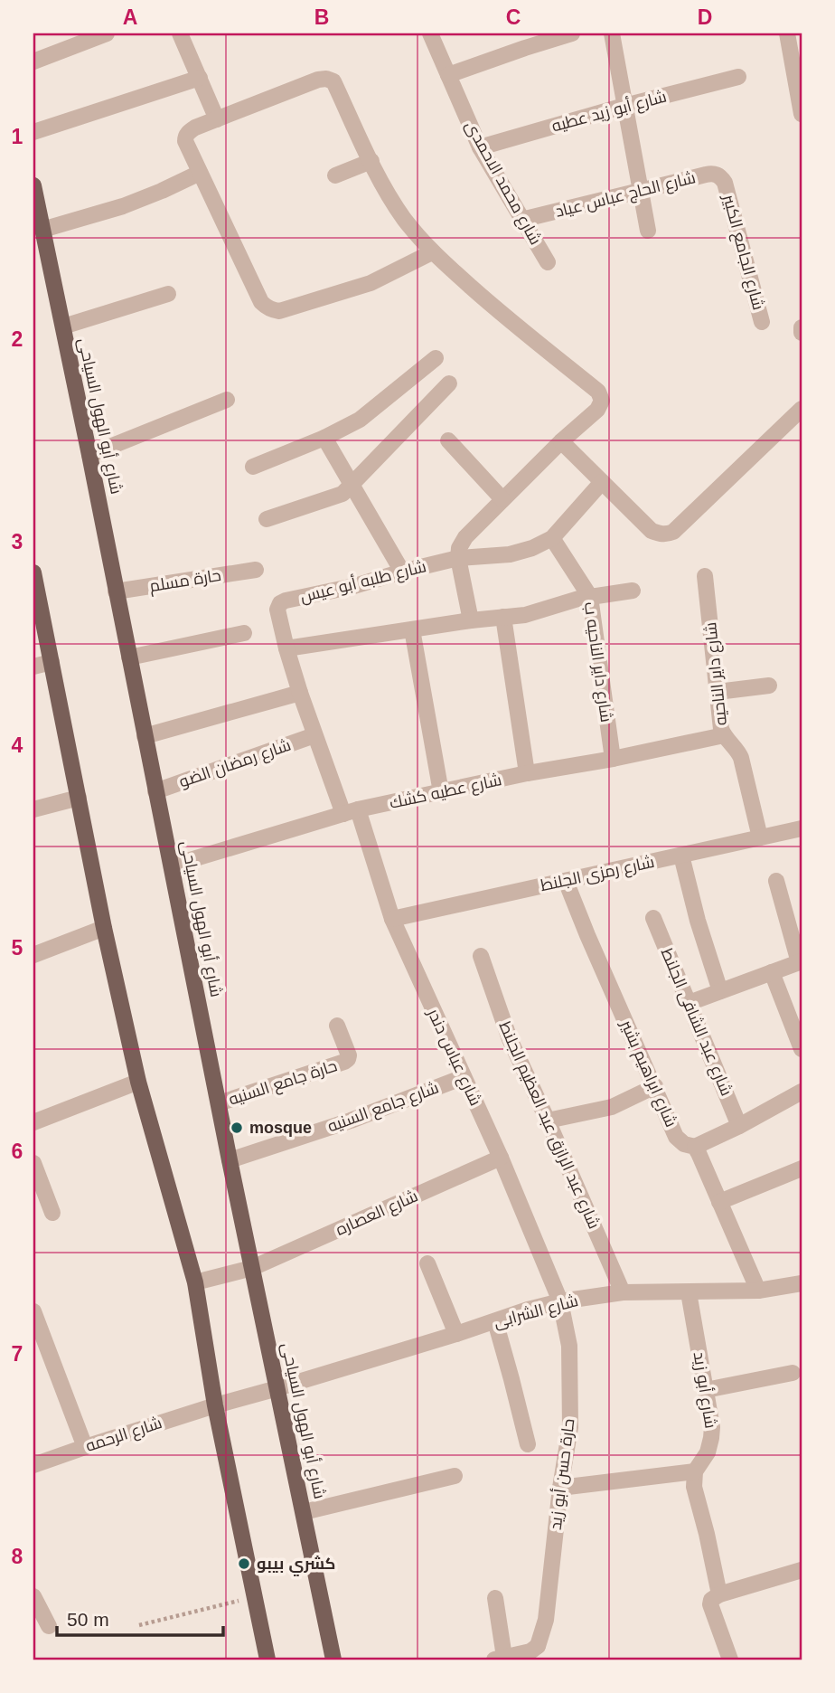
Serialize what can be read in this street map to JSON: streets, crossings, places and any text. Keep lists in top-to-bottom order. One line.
{"streets":{"main road":["شارع أبو الهول السياحى"],"street":["شارع أبو زيد عطيه","شارع محمد الاحمدى","شارع الحاج عباس عياد","شارع الجامع الكبير","حارة مسلم","شارع طلبه أبو عيس","شارع داير الناحيه ب","شارع داير الناحيه","شارع رمضان الضو","شارع عطيه كشك","شارع رمزى الجلنط","شارع عبد الشافى الجلنط","شارع عباس دندر","شارع ابراهيم بشير","حارة جامع السنيه","شارع جامع السنيه","شارع عبد الرازق عبد العظيم الجلنط","شارع العصاره","شارع الشرابى","شارع أبو زيد","شارع الرحمه","حارة حسن أبو زيد"]},"crossings":[["شارع أبو زيد عطيه","شارع محمد الاحمدى"],["شارع محمد الاحمدى","شارع الحاج عباس عياد"],["شارع الحاج عباس عياد","شارع الجامع الكبير"],["شارع أبو الهول السياحى","حارة مسلم"],["شارع أبو الهول السياحى","شارع رمضان الضو"],["شارع أبو الهول السياحى","شارع عطيه كشك"],["شارع أبو الهول السياحى","حارة جامع السنيه"],["شارع أبو الهول السياحى","شارع جامع السنيه"],["شارع أبو الهول السياحى","شارع العصاره"],["شارع أبو الهول السياحى","شارع الشرابى"],["شارع أبو الهول السياحى","شارع الرحمه"],["شارع طلبه أبو عيس","شارع داير الناحيه ب"],["شارع طلبه أبو عيس","شارع رمضان الضو"],["شارع طلبه أبو عيس","شارع عطيه كشك"],["شارع طلبه أبو عيس","شارع عباس دندر"],["شارع داير الناحيه ب","شارع عطيه كشك"],["شارع داير الناحيه","شارع عطيه كشك"],["شارع داير الناحيه","شارع رمزى الجلنط"],["شارع عطيه كشك","شارع عباس دندر"],["شارع رمزى الجلنط","شارع عباس دندر"],["شارع رمزى الجلنط","شارع ابراهيم بشير"],["شارع عباس دندر","شارع جامع السنيه"],["شارع عباس دندر","شارع العصاره"],["شارع عباس دندر","شارع الشرابى"],["شارع عباس دندر","حارة حسن أبو زيد"],["شارع ابراهيم بشير","شارع الشرابى"],["شارع عبد الرازق عبد العظيم الجلنط","شارع الشرابى"],["شارع الشرابى","شارع أبو زيد"],["شارع الشرابى","شارع الرحمه"],["شارع الشرابى","حارة حسن أبو زيد"]],"places":["mosque","كشري بيبو"],"scale_bar":"50 m","grid":{"columns":["A","B","C","D"],"rows":["1","2","3","4","5","6","7","8"]}}
